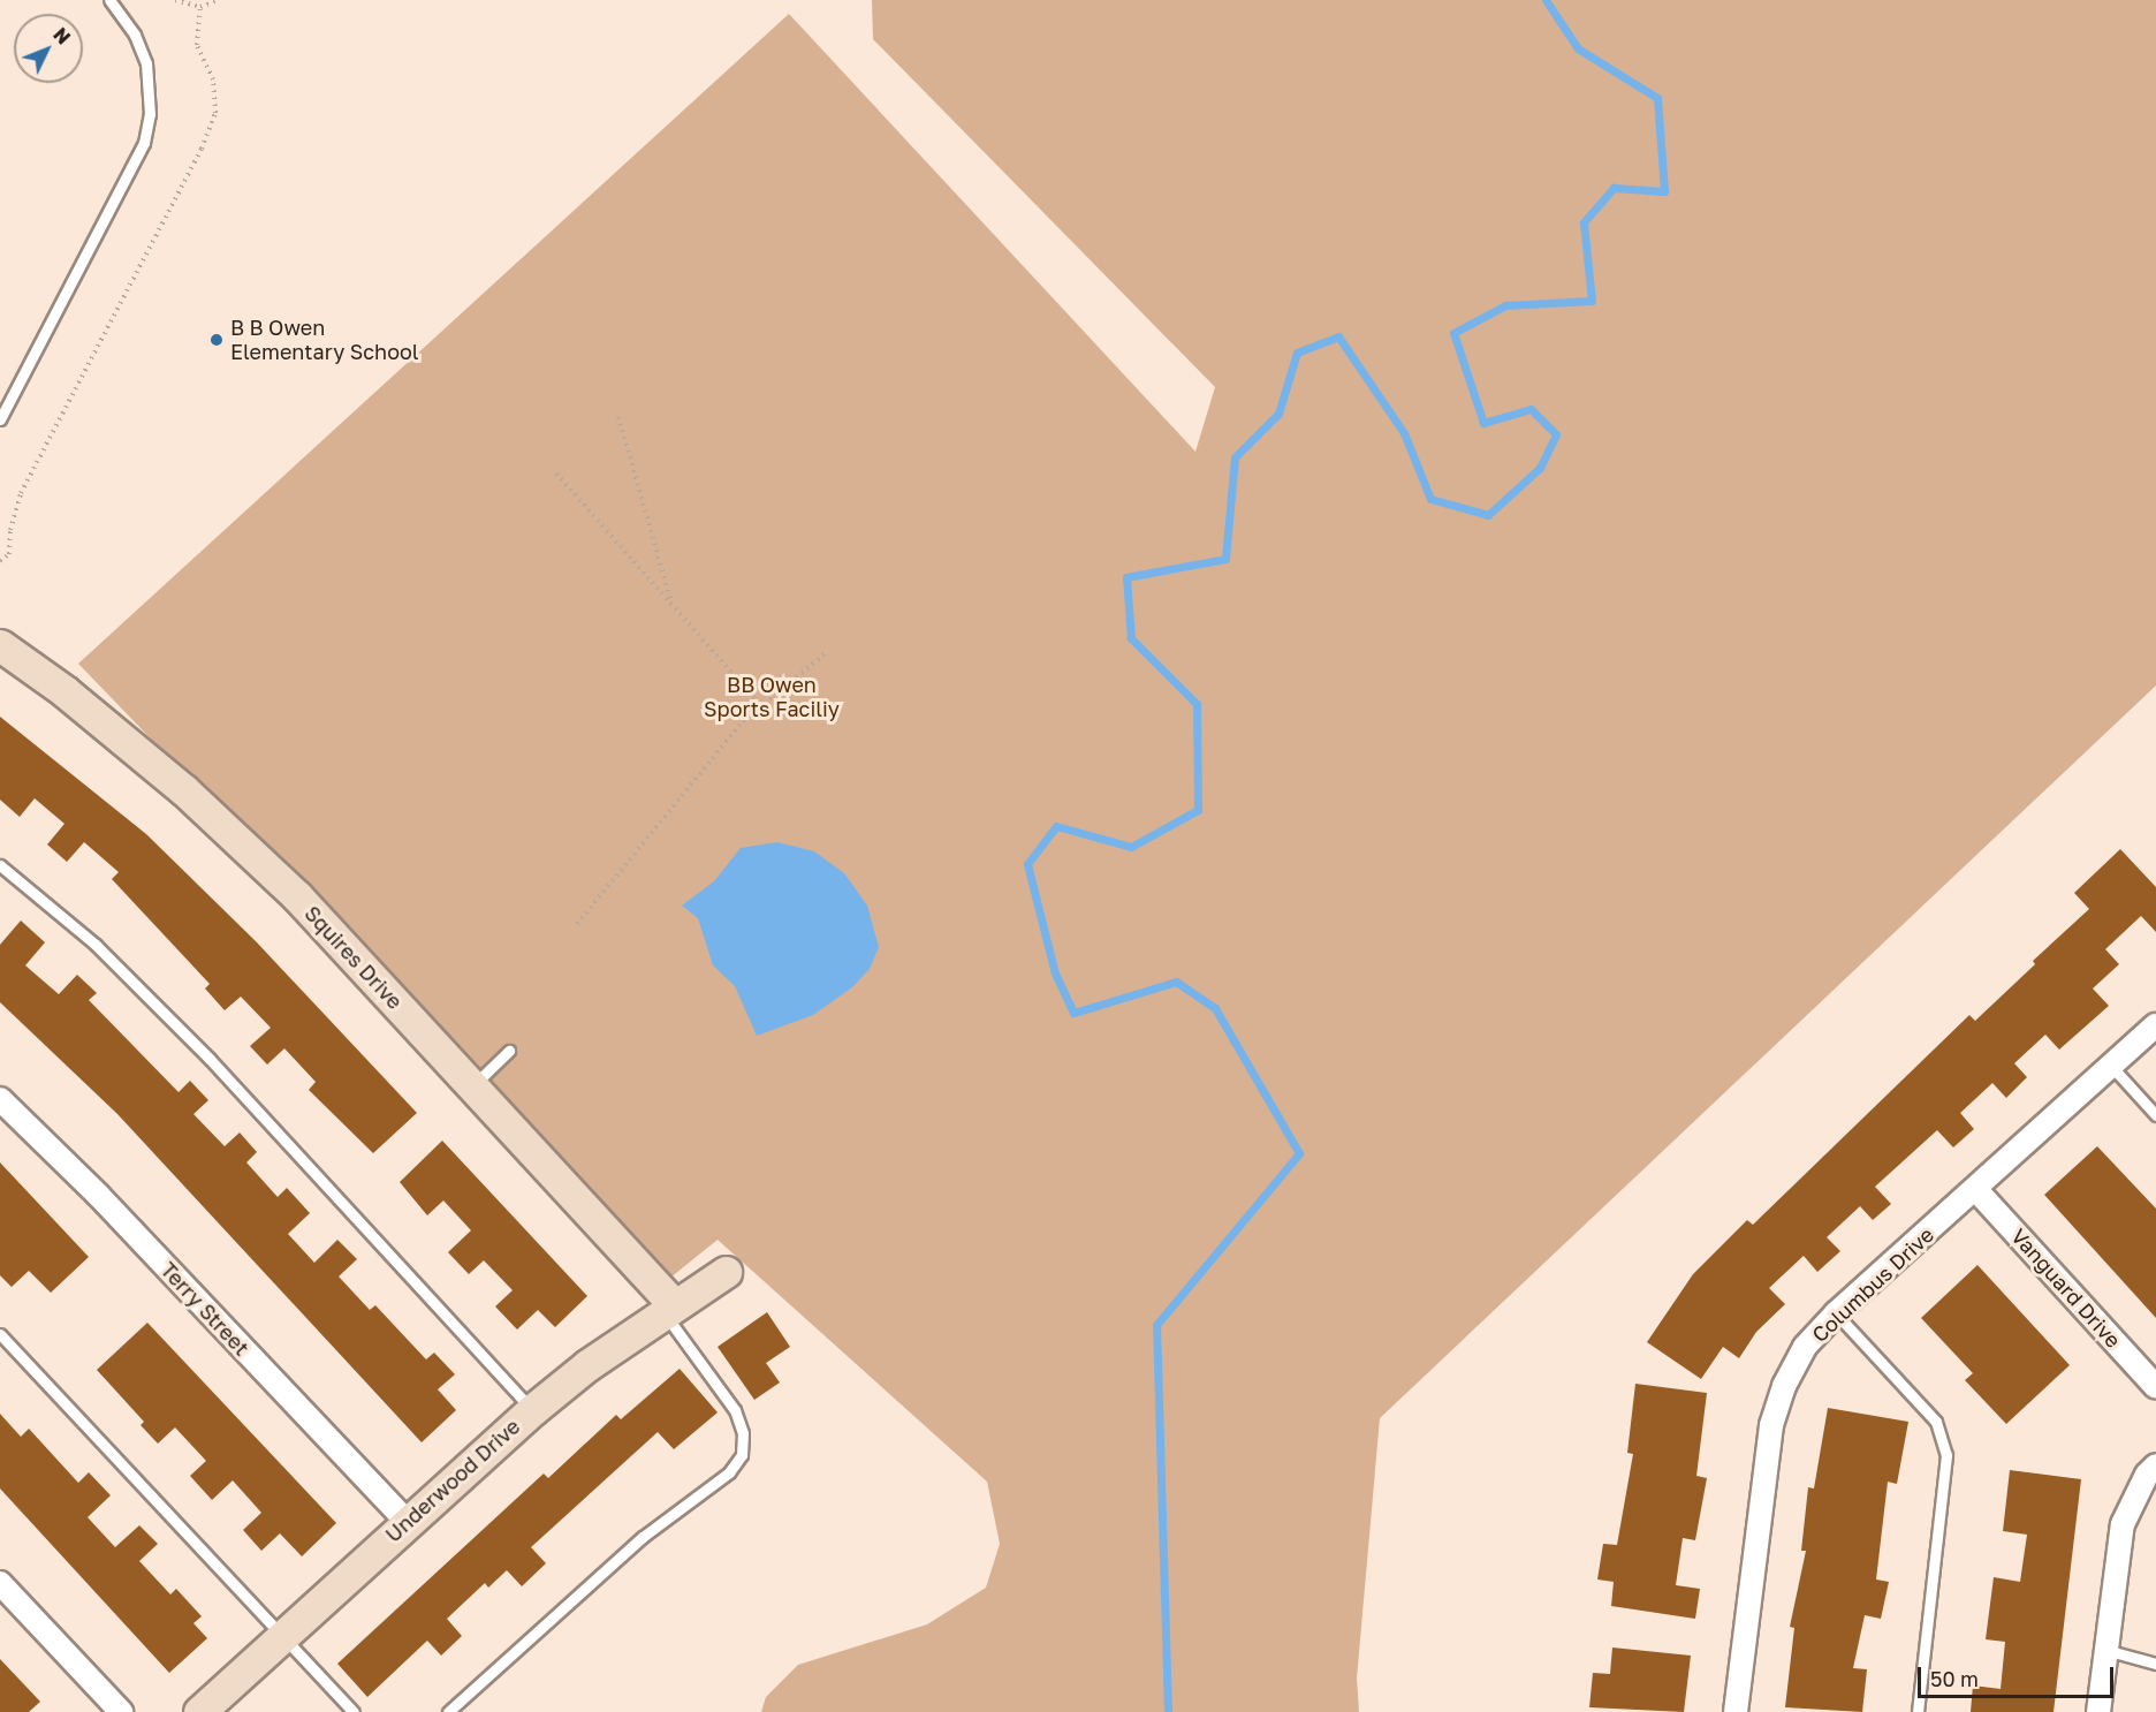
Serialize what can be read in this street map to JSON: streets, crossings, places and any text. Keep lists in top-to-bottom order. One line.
{"streets":{"street":["Squires Drive","Columbus Drive","Vanguard Drive","Terry Street","Underwood Drive"]},"crossings":[["Squires Drive","Underwood Drive"],["Columbus Drive","Vanguard Drive"],["Terry Street","Underwood Drive"]],"parks":["BB Owen Sports Faciliy"],"places":["B B Owen Elementary School"],"scale_bar":"50 m","north":"top right"}
